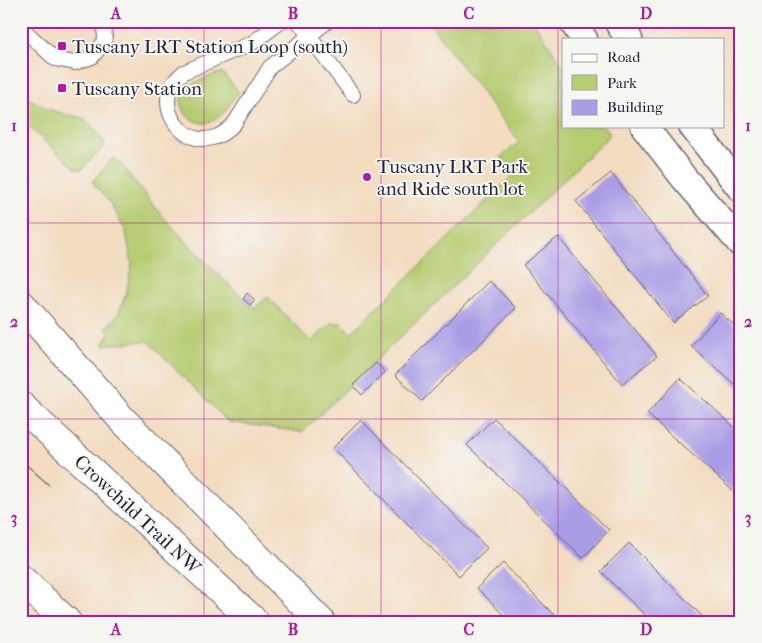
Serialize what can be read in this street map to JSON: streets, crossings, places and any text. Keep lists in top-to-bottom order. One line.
{"streets":{"highway":["Crowchild Trail NW"]},"places":{"transit":["Tuscany LRT Station Loop (south)","Tuscany Station"],"other":["Tuscany LRT Park and Ride south lot"]},"legend":["Road","Park","Building"],"grid":{"columns":["A","B","C","D"],"rows":["1","2","3"]}}
